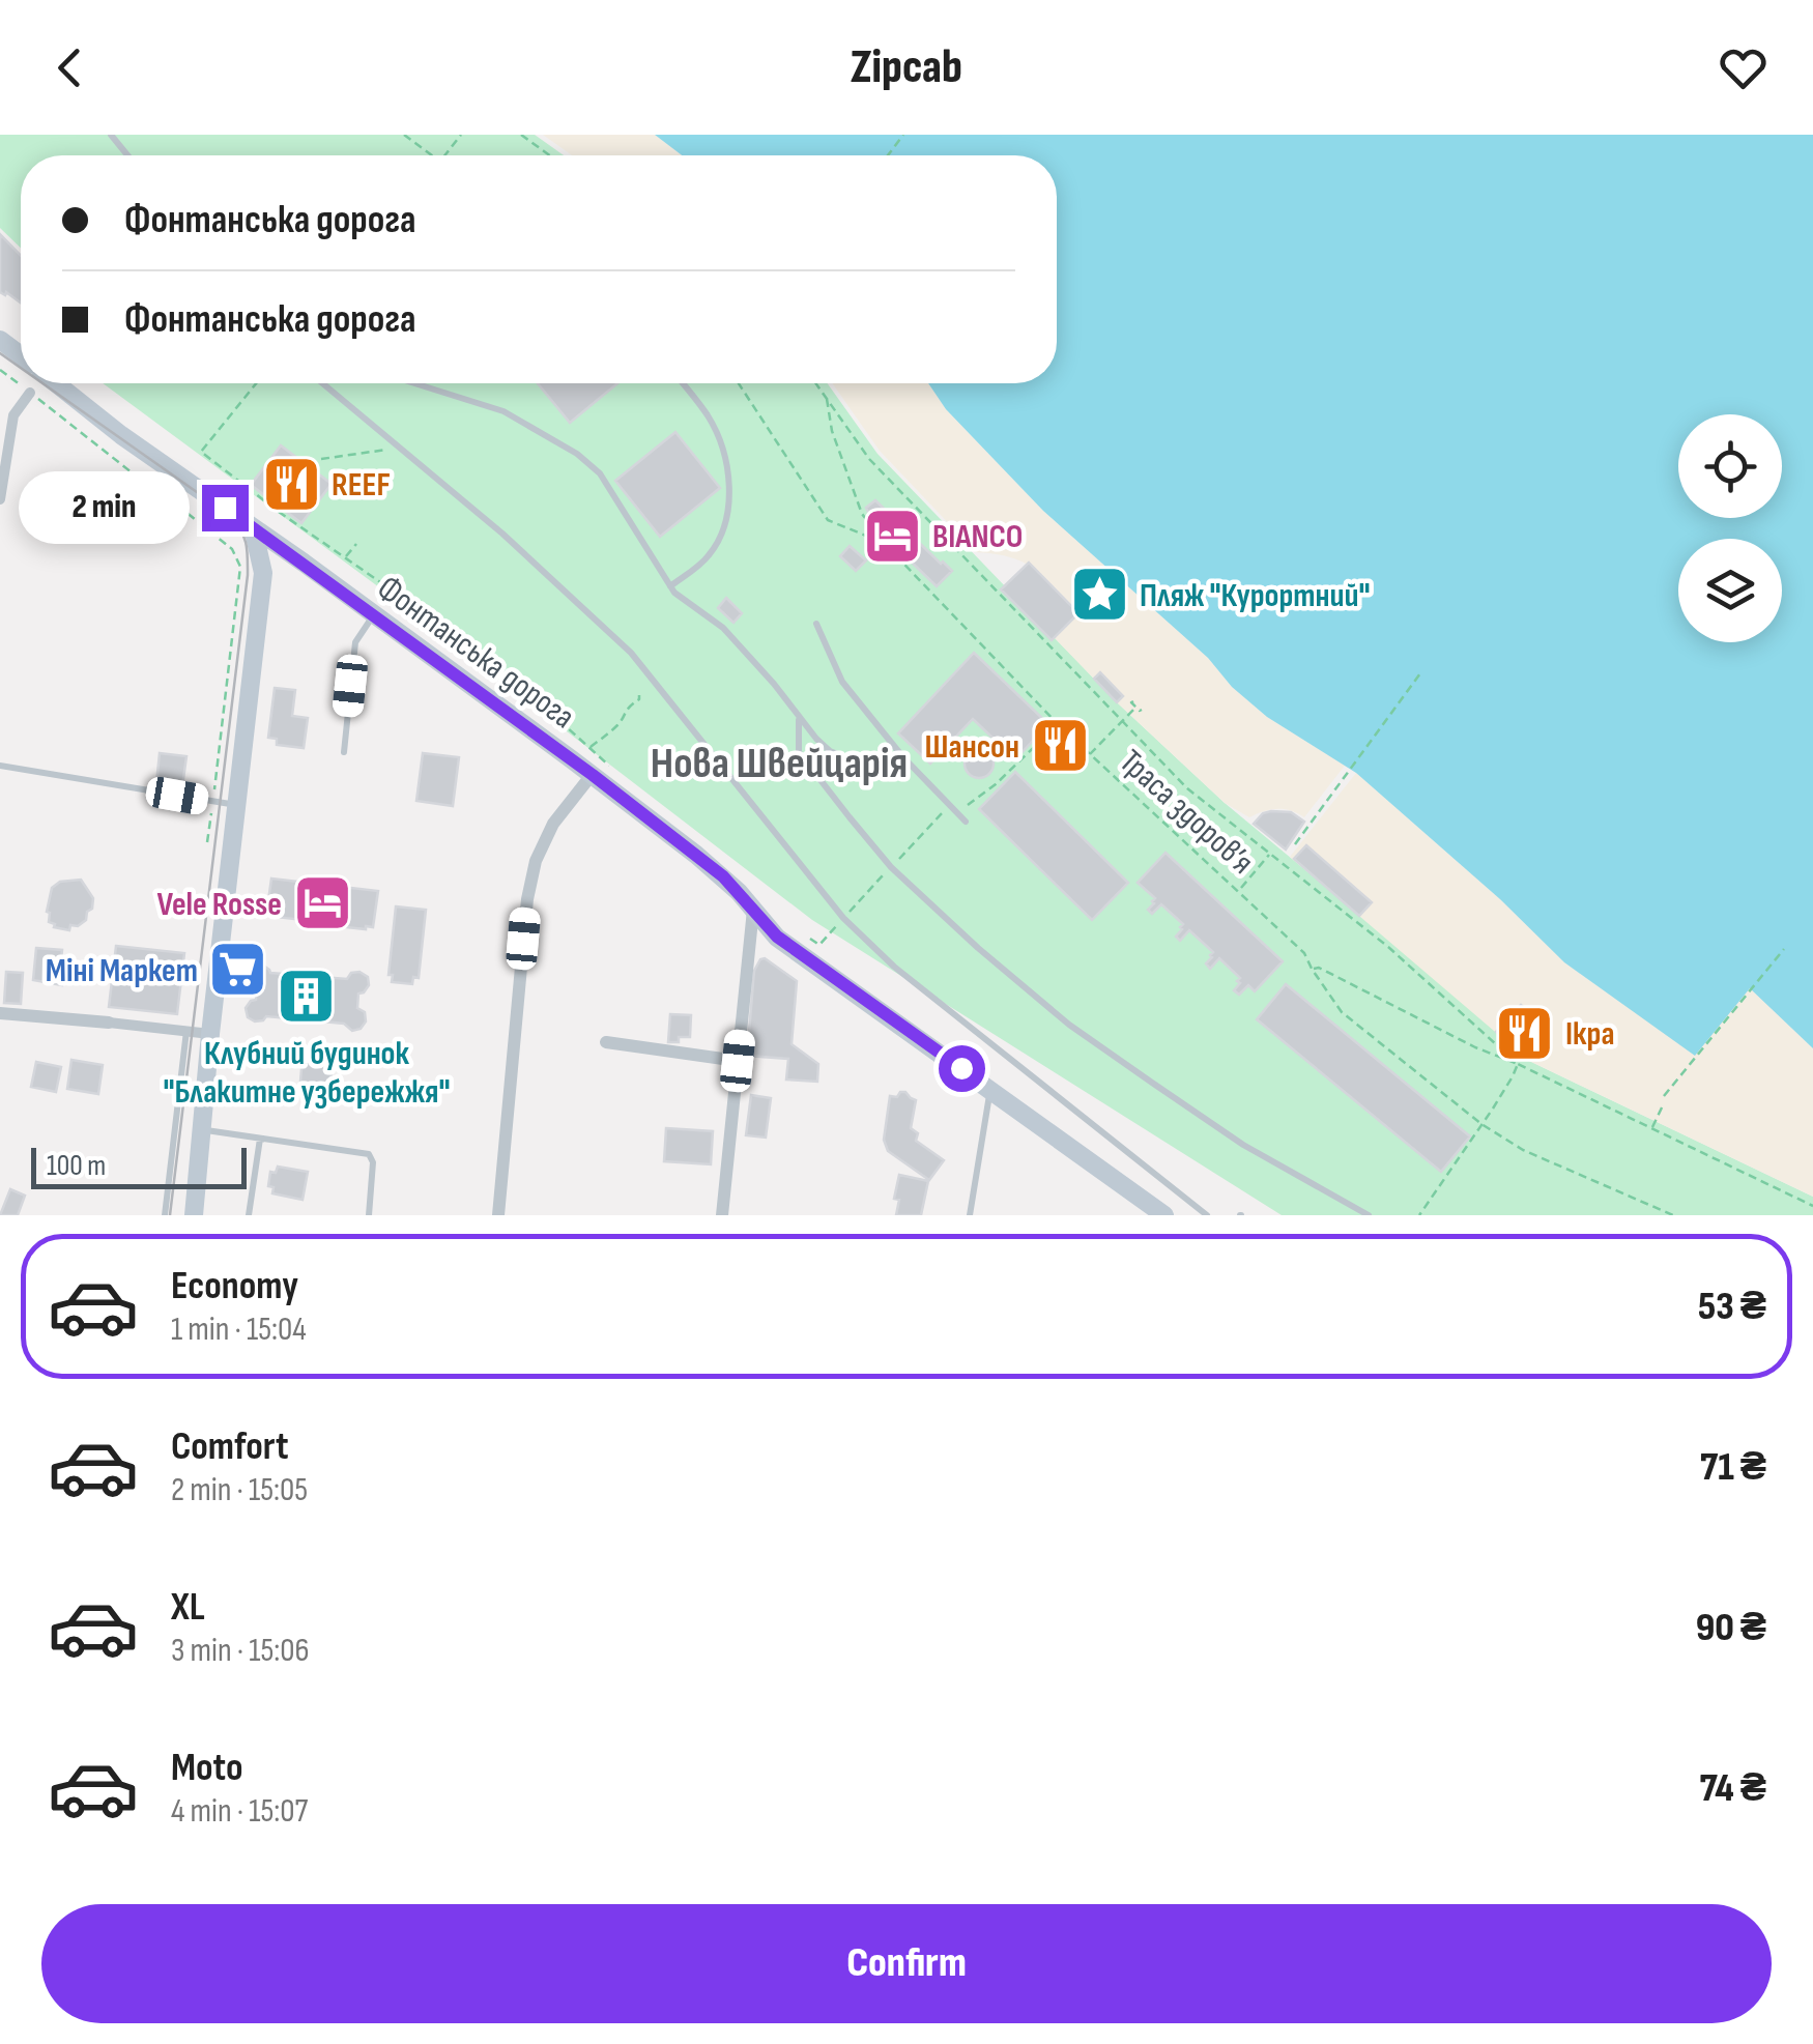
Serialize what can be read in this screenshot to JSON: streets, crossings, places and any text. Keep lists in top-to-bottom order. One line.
{"streets":{"main road":["Фонтанська дорога"],"path":["Траса здоров’я"]},"districts":["Нова Швейцарія"],"places":{"restaurant":["REEF","Шансон","Ікра"],"hotel":["BIANCO","Vele Rosse"],"place":["Пляж \"Курортний\""],"supermarket":["Міні Маркет"],"building":["Клубний будинок \"Блакитне узбережжя\""]},"scale_bar":"100 m","page":{"header":"Zipcab","banner":["Фонтанська дорога","Фонтанська дорога"],"bubble":"2 min","scale":"100 m","list":[{"name":"Economy","note":"1 min · 15:04","value":"53 ₴"},{"name":"Comfort","note":"2 min · 15:05","value":"71 ₴"},{"name":"XL","note":"3 min · 15:06","value":"90 ₴"},{"name":"Moto","note":"4 min · 15:07","value":"74 ₴"}],"buttons":"Confirm"}}
